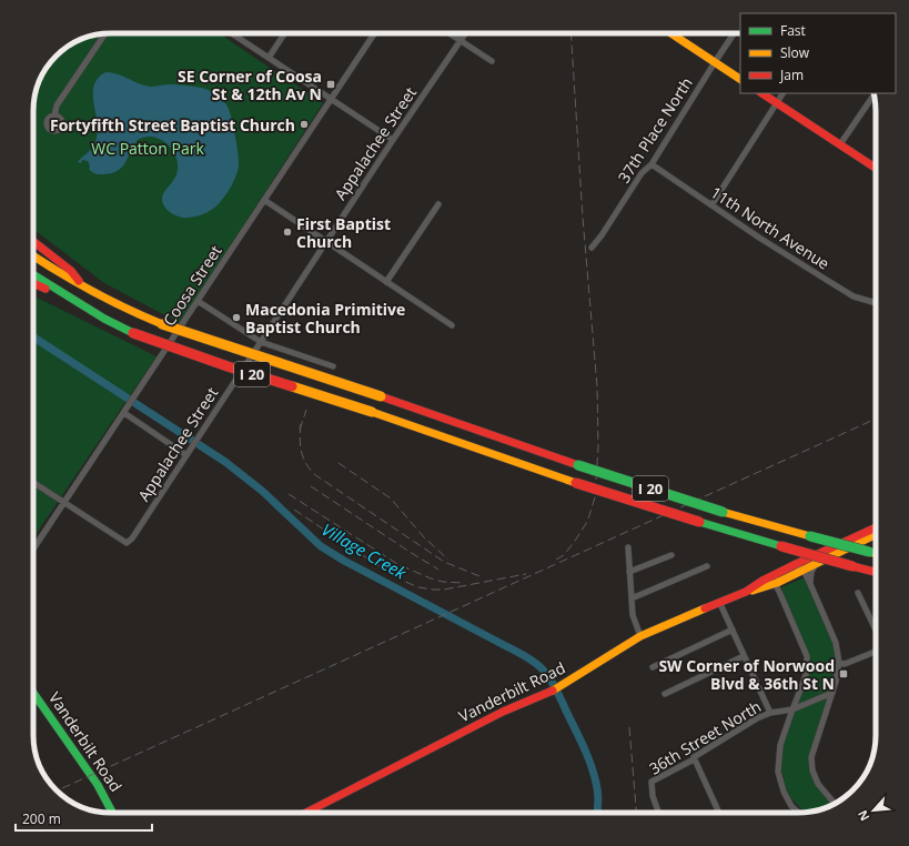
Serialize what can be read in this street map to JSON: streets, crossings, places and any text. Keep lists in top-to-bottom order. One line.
{"streets":{"main road":["I 20","Vanderbilt Road"],"street":["37th Place North","Appalachee Street","11th North Avenue","Coosa Street","36th Street North"]},"crossings":[["37th Place North","11th North Avenue"],["Appalachee Street","Coosa Street"]],"water":["Village Creek"],"parks":["WC Patton Park"],"places":{"transit":["SE Corner of Coosa St & 12th Av N","SW Corner of Norwood Blvd & 36th St N"],"other":["Fortyfifth Street Baptist Church","First Baptist Church","Macedonia Primitive Baptist Church"]},"legend":["Fast","Slow","Jam"],"scale_bar":"200 m","north":"bottom left"}
